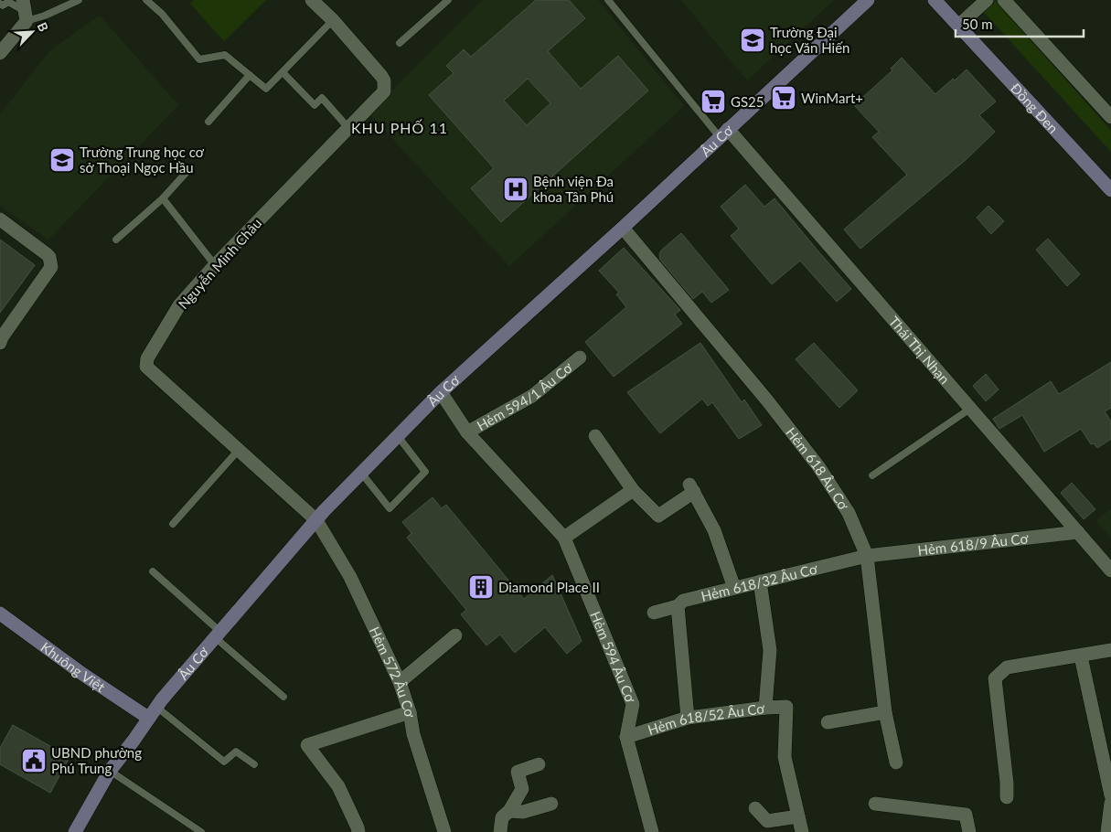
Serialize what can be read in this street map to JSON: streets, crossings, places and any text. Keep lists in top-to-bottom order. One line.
{"streets":{"main road":["Đồng Đen","Âu Cơ","Khuông Việt"],"street":["Nguyễn Minh Châu","Thái Thị Nhạn","Hẻm 594/1 Âu Cơ","Hẻm 618 Âu Cơ","Hẻm 618/9 Âu Cơ","Hẻm 618/32 Âu Cơ","Hẻm 594 Âu Cơ","Hẻm 572 Âu Cơ","Hẻm 618/52 Âu Cơ"]},"crossings":[["Âu Cơ","Nguyễn Minh Châu"],["Âu Cơ","Thái Thị Nhạn"],["Âu Cơ","Hẻm 618 Âu Cơ"],["Âu Cơ","Hẻm 594 Âu Cơ"],["Âu Cơ","Khuông Việt"],["Âu Cơ","Hẻm 572 Âu Cơ"],["Nguyễn Minh Châu","Hẻm 572 Âu Cơ"],["Thái Thị Nhạn","Hẻm 618/9 Âu Cơ"],["Hẻm 594/1 Âu Cơ","Hẻm 594 Âu Cơ"],["Hẻm 618 Âu Cơ","Hẻm 618/9 Âu Cơ"],["Hẻm 618 Âu Cơ","Hẻm 618/32 Âu Cơ"],["Hẻm 618/9 Âu Cơ","Hẻm 618/32 Âu Cơ"],["Hẻm 594 Âu Cơ","Hẻm 618/52 Âu Cơ"]],"districts":["KHU PHỐ 11"],"places":{"school or university":["Trường Đại học Văn Hiến","Trường Trung học cơ sở Thoại Ngọc Hầu"],"supermarket":["WinMart+","GS25"],"hospital":["Bệnh viện Đa khoa Tân Phú"],"building":["Diamond Place II"],"public building":["UBND phường Phú Trung"]},"scale_bar":"50 m","north":"top right"}
